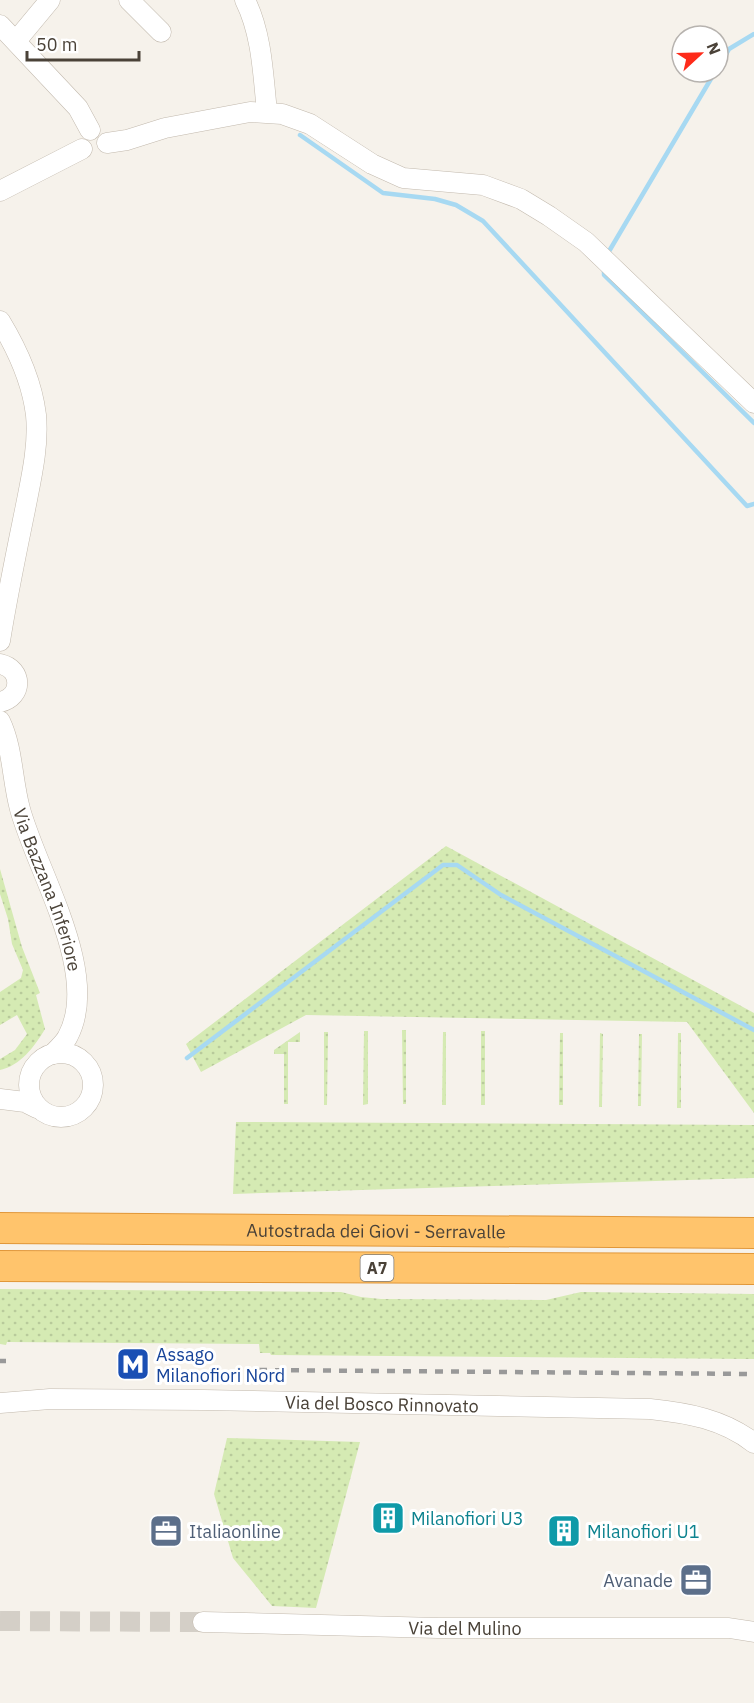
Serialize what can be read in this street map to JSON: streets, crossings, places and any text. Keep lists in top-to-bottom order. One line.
{"streets":{"highway":["Autostrada dei Giovi - Serravalle","A7"],"street":["Via Bazzana Inferiore","Via del Bosco Rinnovato","Via del Mulino"]},"places":{"metro station":["Assago Milanofiori Nord"],"building":["Milanofiori U3","Milanofiori U1"],"office":["Italiaonline","Avanade"]},"scale_bar":"50 m","north":"right"}
